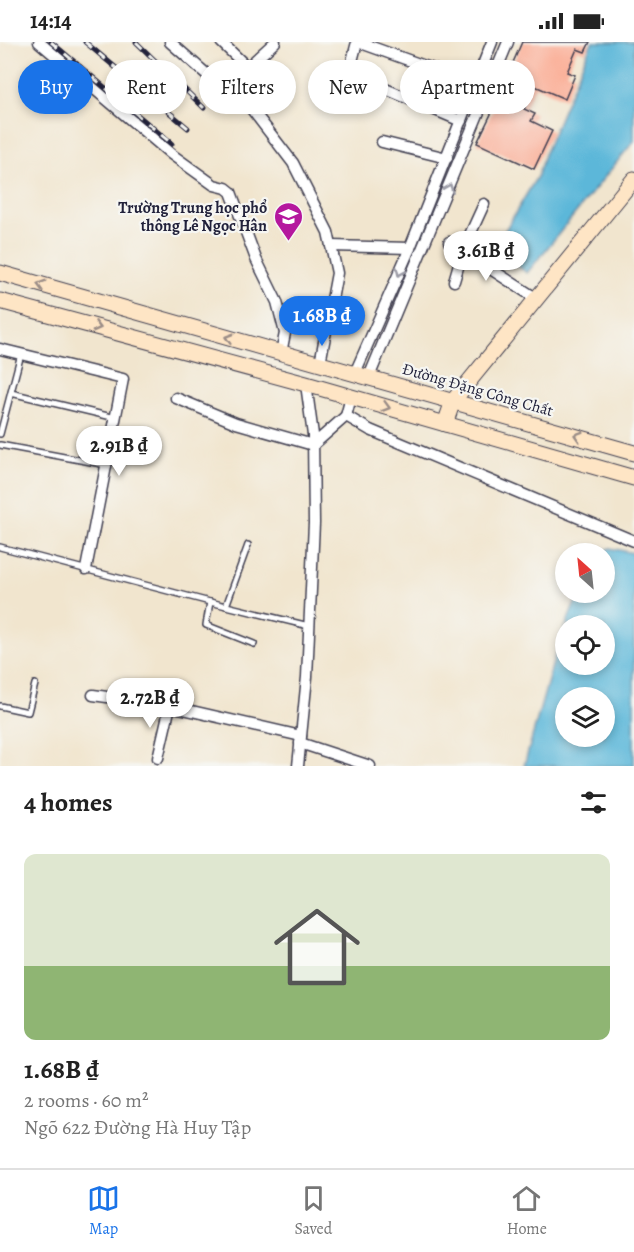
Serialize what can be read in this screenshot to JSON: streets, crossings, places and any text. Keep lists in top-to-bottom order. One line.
{"streets":{"main road":["Đường Đặng Công Chất"]},"places":{"school or university":["Trường Trung học phổ thông Lê Ngọc Hân"]},"north":"top left","page":{"status":"14:14","chip":["Buy","Rent","Filters","New","Apartment"],"price":["3.61B ₫","1.68B ₫","2.91B ₫","2.72B ₫"],"heading":"4 homes","list":[{"name":"1.68B ₫","note":"2 rooms · 60 m² · Ngõ 622 Đường Hà Huy Tập"}],"tabs":["Map","Saved","Home"]}}
